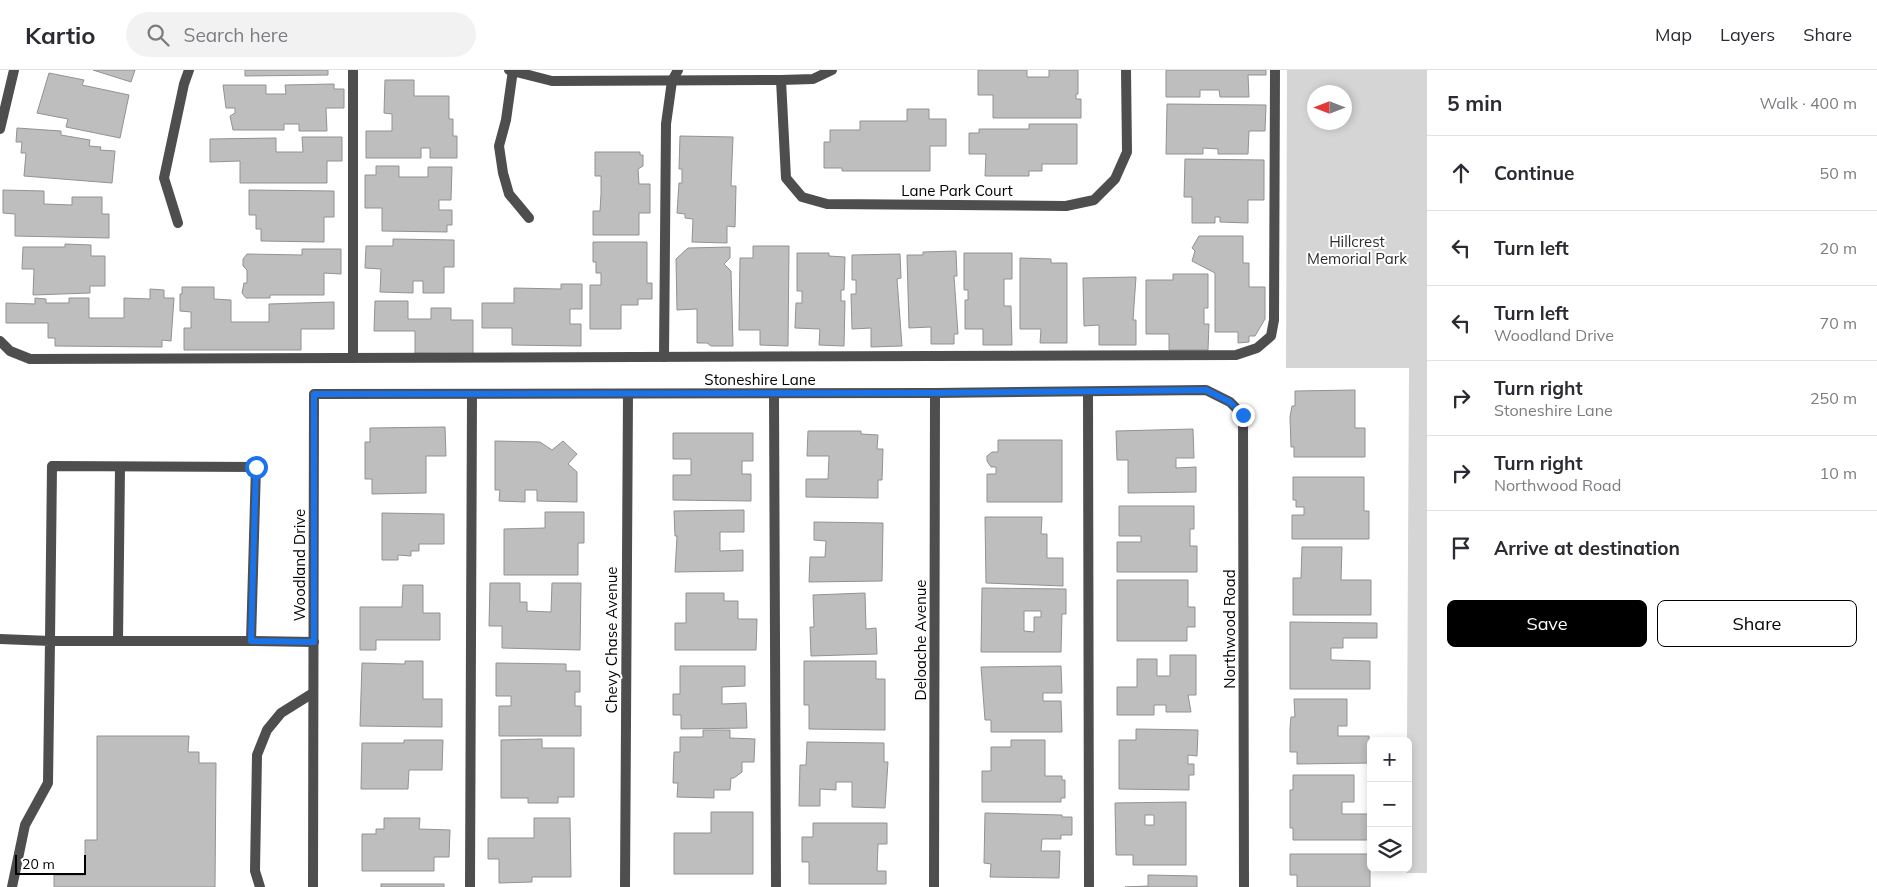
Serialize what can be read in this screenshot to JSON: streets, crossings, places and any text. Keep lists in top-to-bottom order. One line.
{"streets":{"street":["Lane Park Court","Stoneshire Lane","Woodland Drive","Northwood Road","Chevy Chase Avenue","Deloache Avenue"]},"crossings":[["Stoneshire Lane","Woodland Drive"],["Stoneshire Lane","Northwood Road"],["Stoneshire Lane","Chevy Chase Avenue"],["Stoneshire Lane","Deloache Avenue"]],"parks":["Hillcrest Memorial Park"],"scale_bar":"20 m","north":"left","page":{"header":"Kartio","search":"Search here","nav":["Map","Layers","Share"],"heading":["5 min","Walk · 400 m"],"list":[["Continue","50 m"],["Turn left","20 m"],["Turn left","Woodland Drive","70 m"],["Turn right","Stoneshire Lane","250 m"],["Turn right","Northwood Road","10 m"],"Arrive at destination"],"buttons":["Save","Share"],"map_buttons":["+","−"],"scale":"20 m"}}
